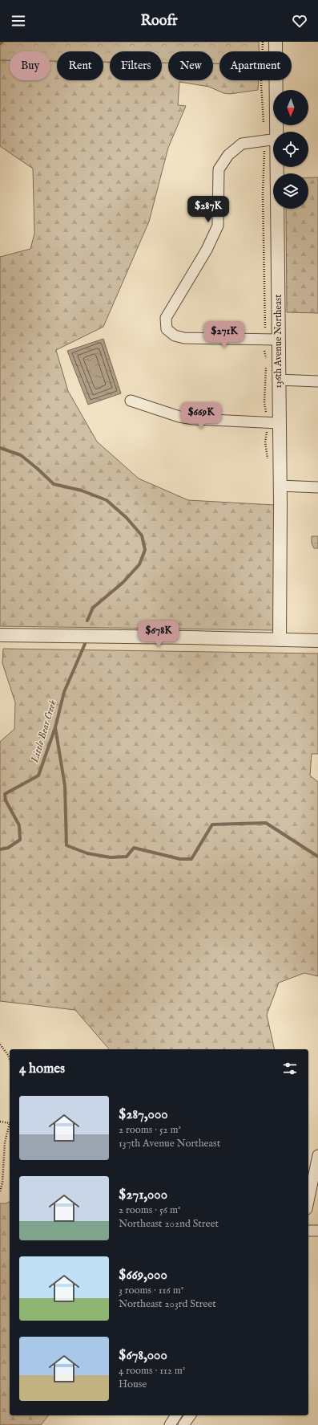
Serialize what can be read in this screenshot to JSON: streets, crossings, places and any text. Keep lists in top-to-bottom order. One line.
{"streets":{"street":["136th Avenue Northeast"]},"water":["Little Bear Creek"],"north":"bottom","page":{"header":"Roofr","chip":["Buy","Rent","Filters","New","Apartment"],"price":["$287K","$271K","$669K","$678K"],"heading":"4 homes","list":[{"name":"$287,000","note":"2 rooms · 52 m² · 137th Avenue Northeast"},{"name":"$271,000","note":"2 rooms · 56 m² · Northeast 202nd Street"},{"name":"$669,000","note":"3 rooms · 116 m² · Northeast 203rd Street"},{"name":"$678,000","note":"4 rooms · 112 m² · House"}]}}
